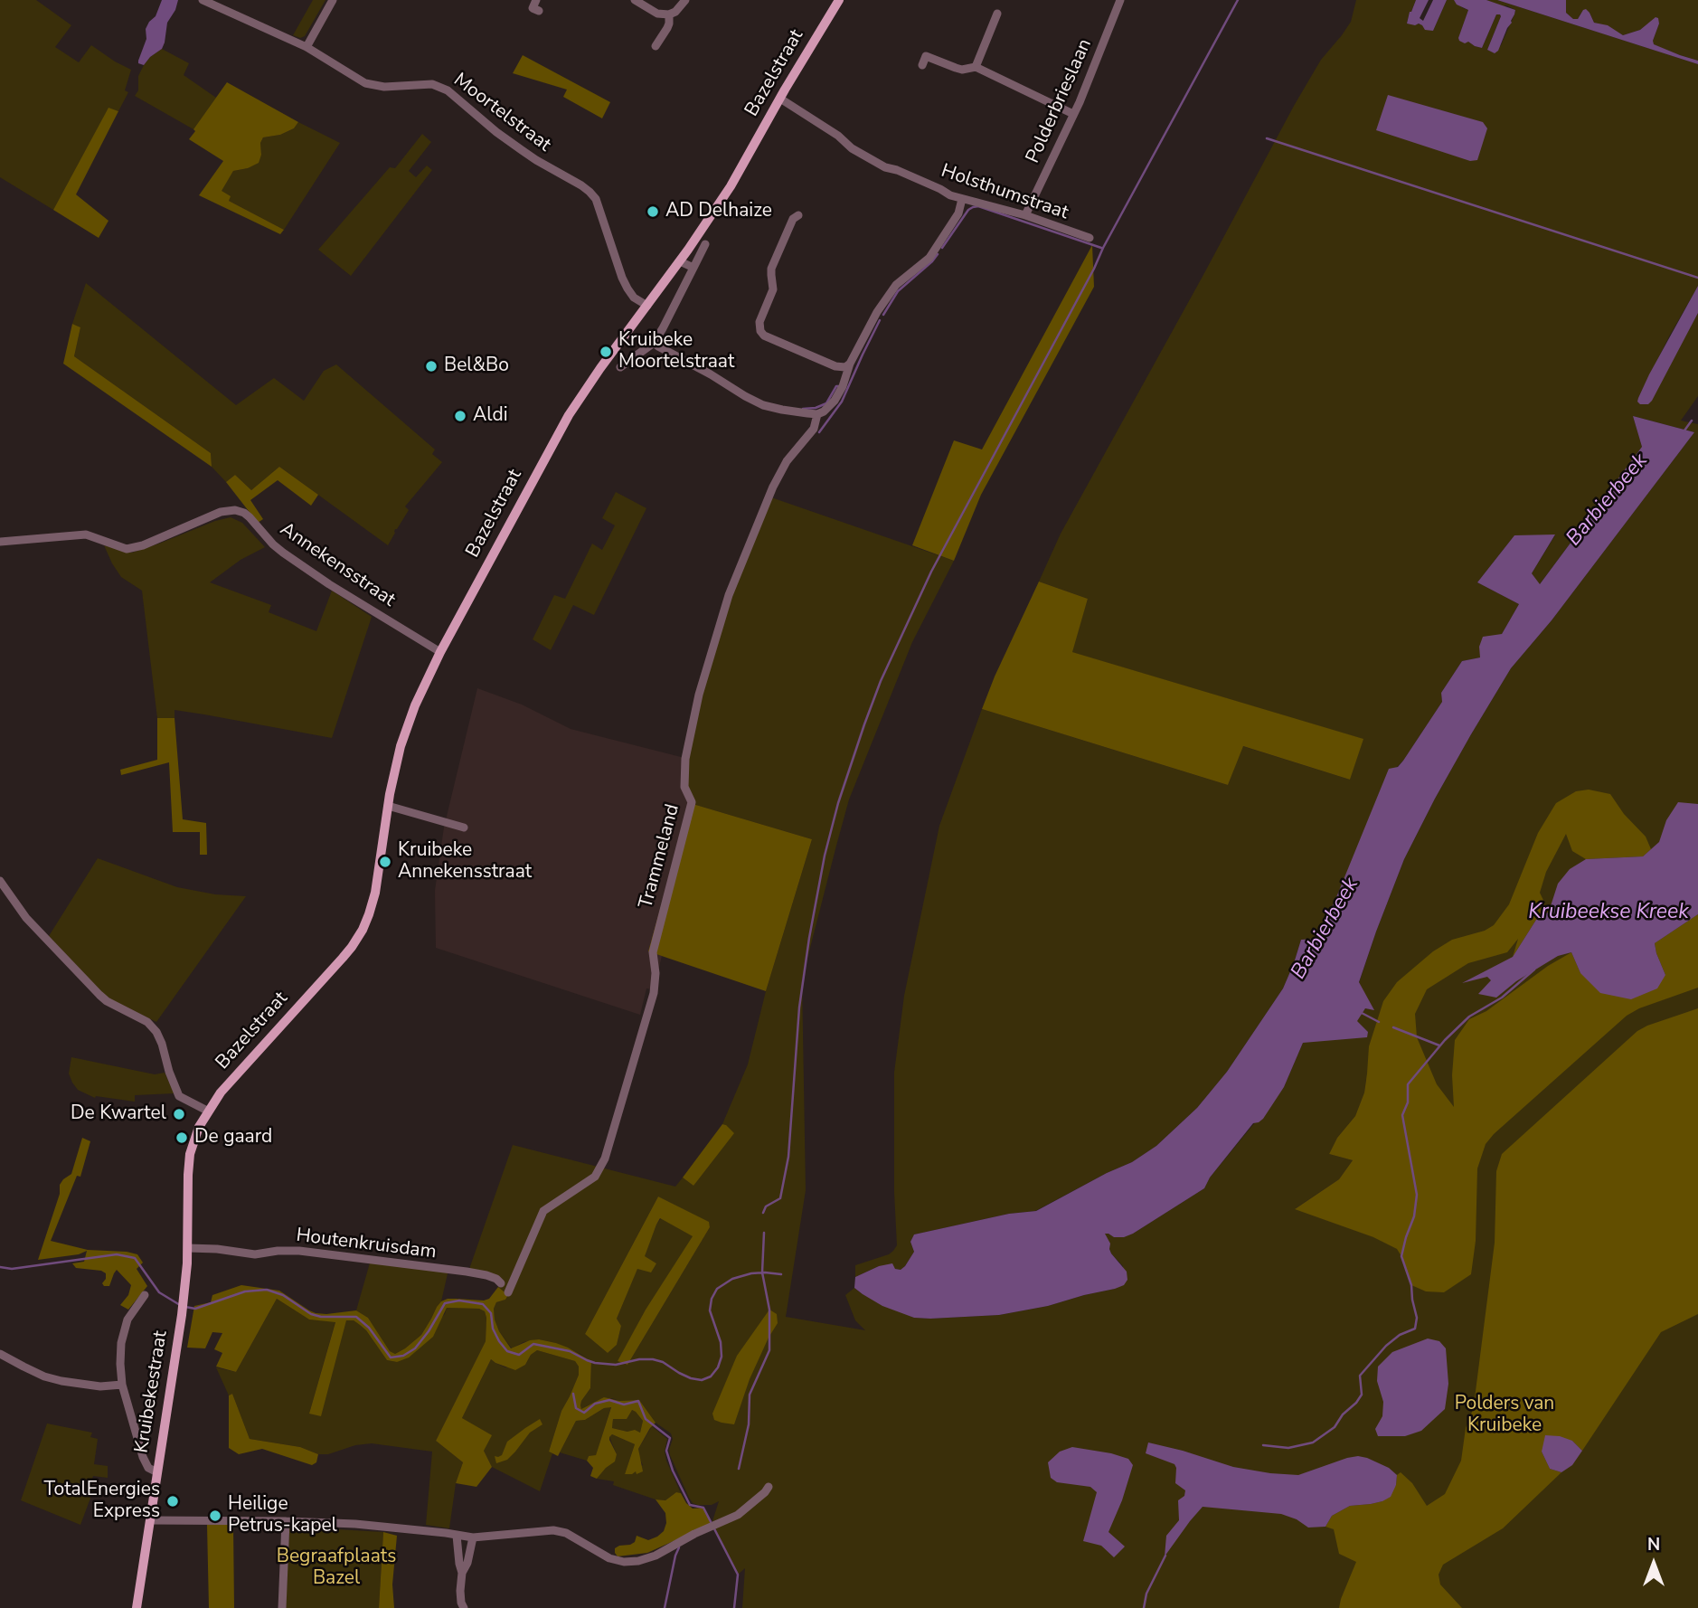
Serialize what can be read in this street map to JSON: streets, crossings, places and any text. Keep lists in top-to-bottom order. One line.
{"streets":{"main road":["Bazelstraat","Kruibekestraat"],"street":["Polderbrieslaan","Moortelstraat","Holsthumstraat","Annekensstraat","Trammeland","Houtenkruisdam"]},"crossings":[["Bazelstraat","Moortelstraat"],["Bazelstraat","Holsthumstraat"],["Bazelstraat","Annekensstraat"],["Bazelstraat","Houtenkruisdam"],["Bazelstraat","Kruibekestraat"],["Polderbrieslaan","Holsthumstraat"],["Holsthumstraat","Trammeland"]],"water":["Barbierbeek","Kruibeekse Kreek"],"parks":["Polders van Kruibeke","Begraafplaats Bazel"],"places":["AD Delhaize","Kruibeke Moortelstraat","Bel&Bo","Aldi","Kruibeke Annekensstraat","De Kwartel","De gaard","TotalEnergies Express","Heilige Petrus-kapel"],"north":"top"}
